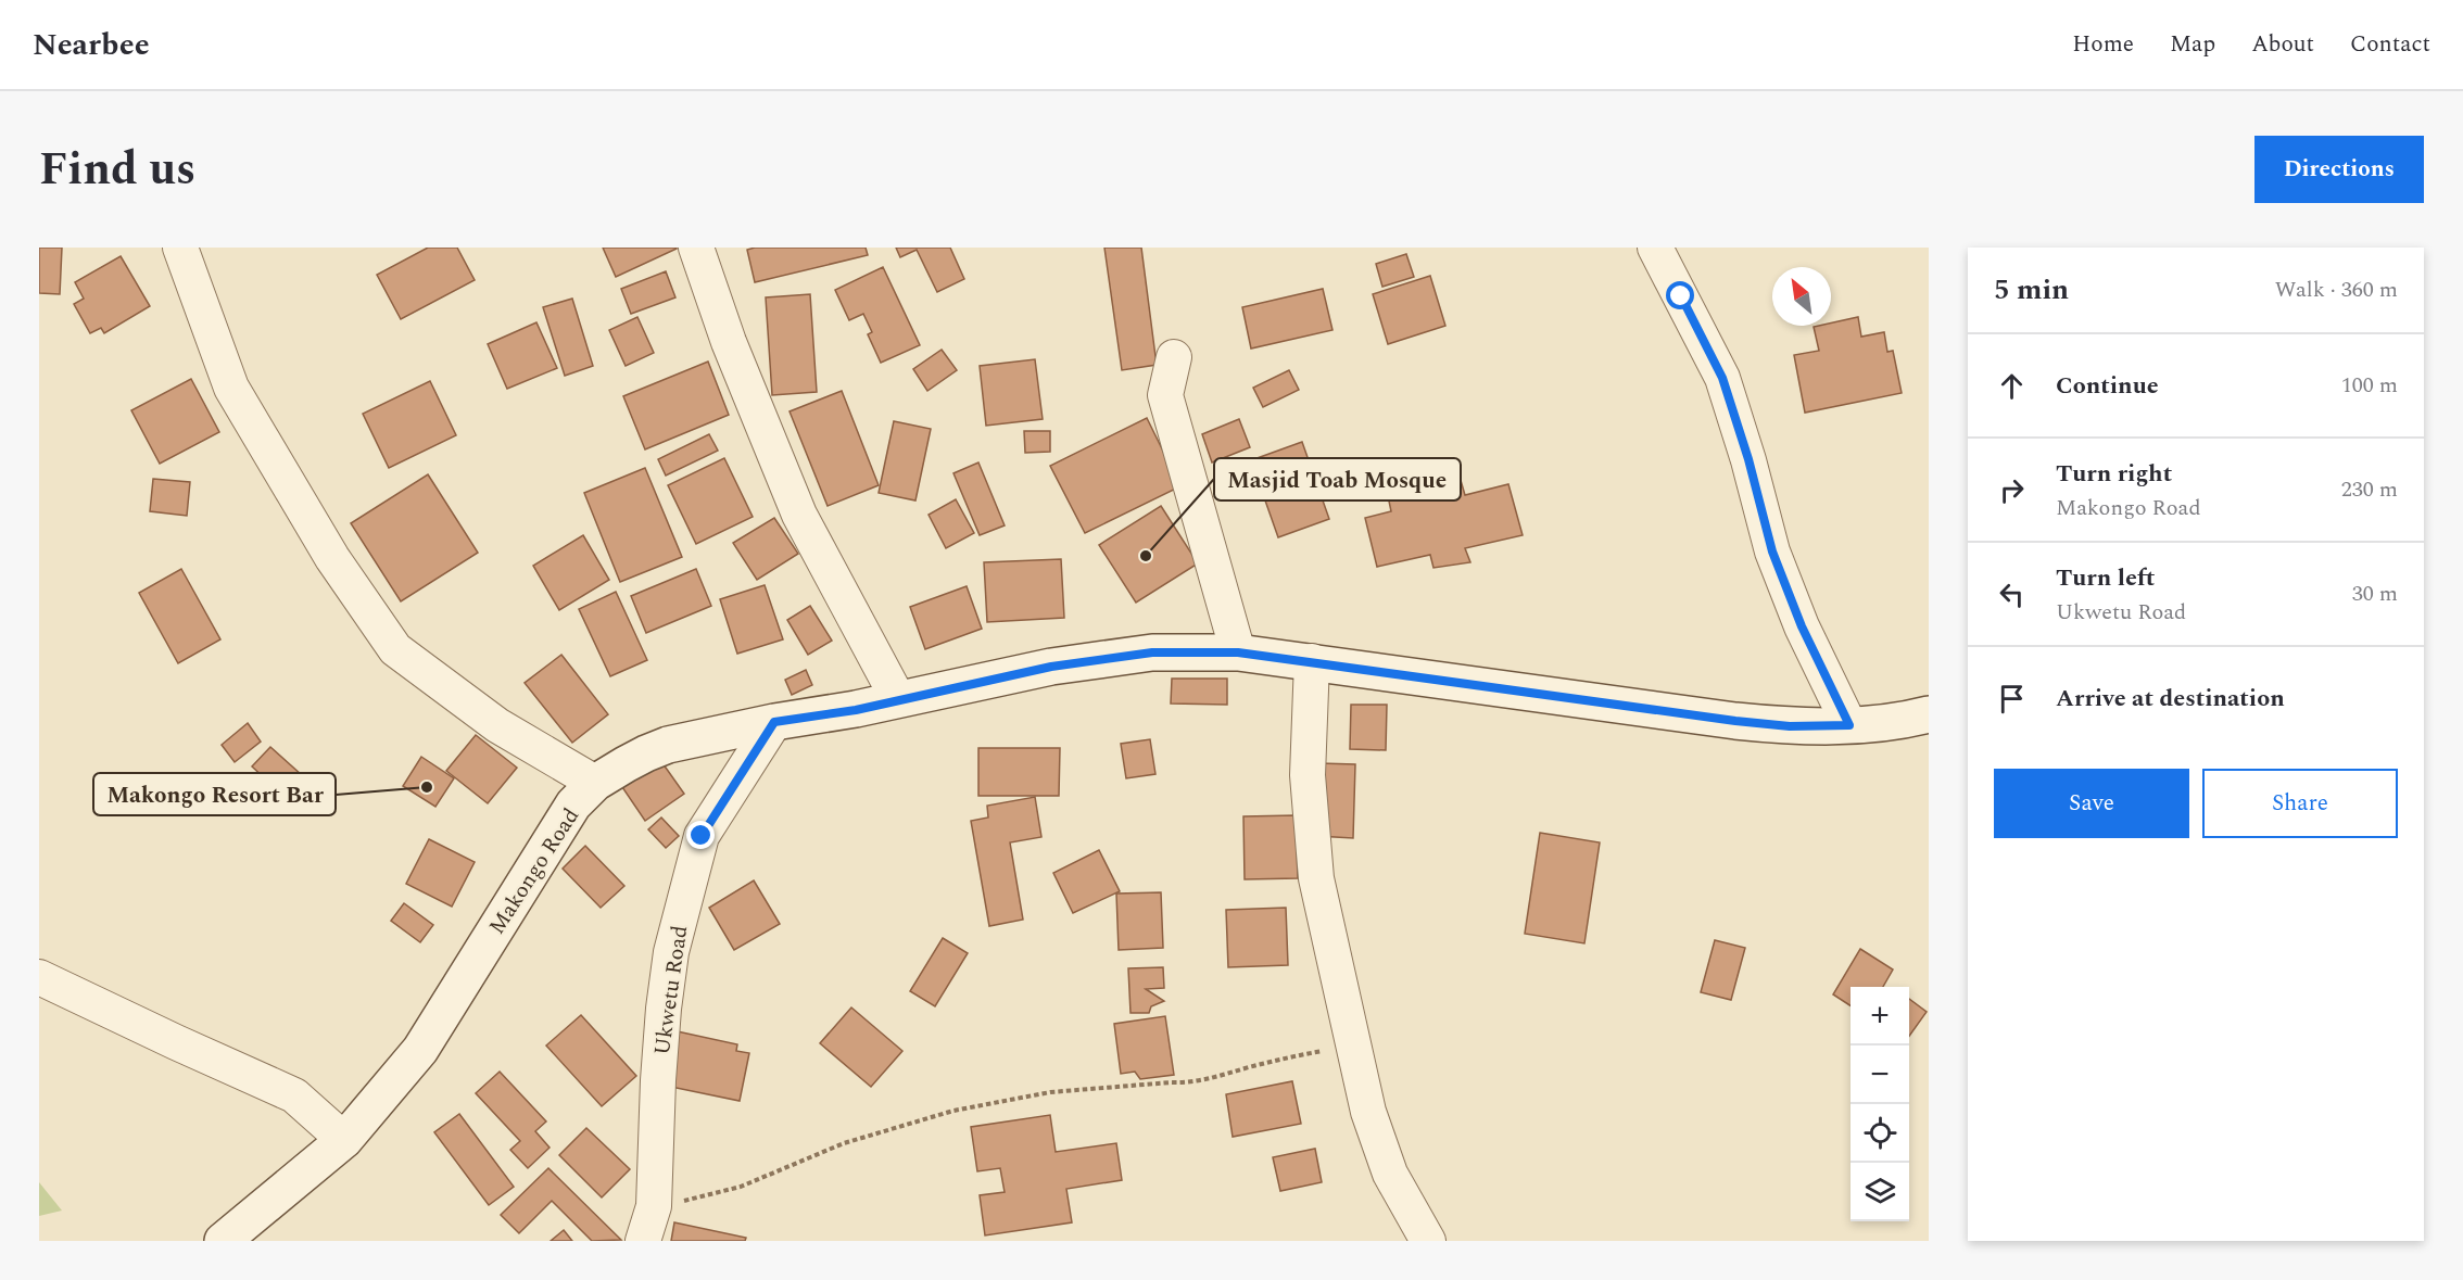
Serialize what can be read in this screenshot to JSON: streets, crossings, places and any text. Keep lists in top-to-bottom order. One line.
{"streets":{"street":["Makongo Road","Ukwetu Road"]},"crossings":[["Makongo Road","Ukwetu Road"]],"places":["Masjid Toab Mosque","Makongo Resort Bar"],"north":"top left","page":{"header":"Nearbee","nav":["Home","Map","About","Contact"],"title":"Find us","buttons":["Directions",["Save","Share"]],"heading":["5 min","Walk · 360 m"],"list":[["Continue","100 m"],["Turn right","Makongo Road","230 m"],["Turn left","Ukwetu Road","30 m"],"Arrive at destination"],"map_buttons":["+","−"]}}
